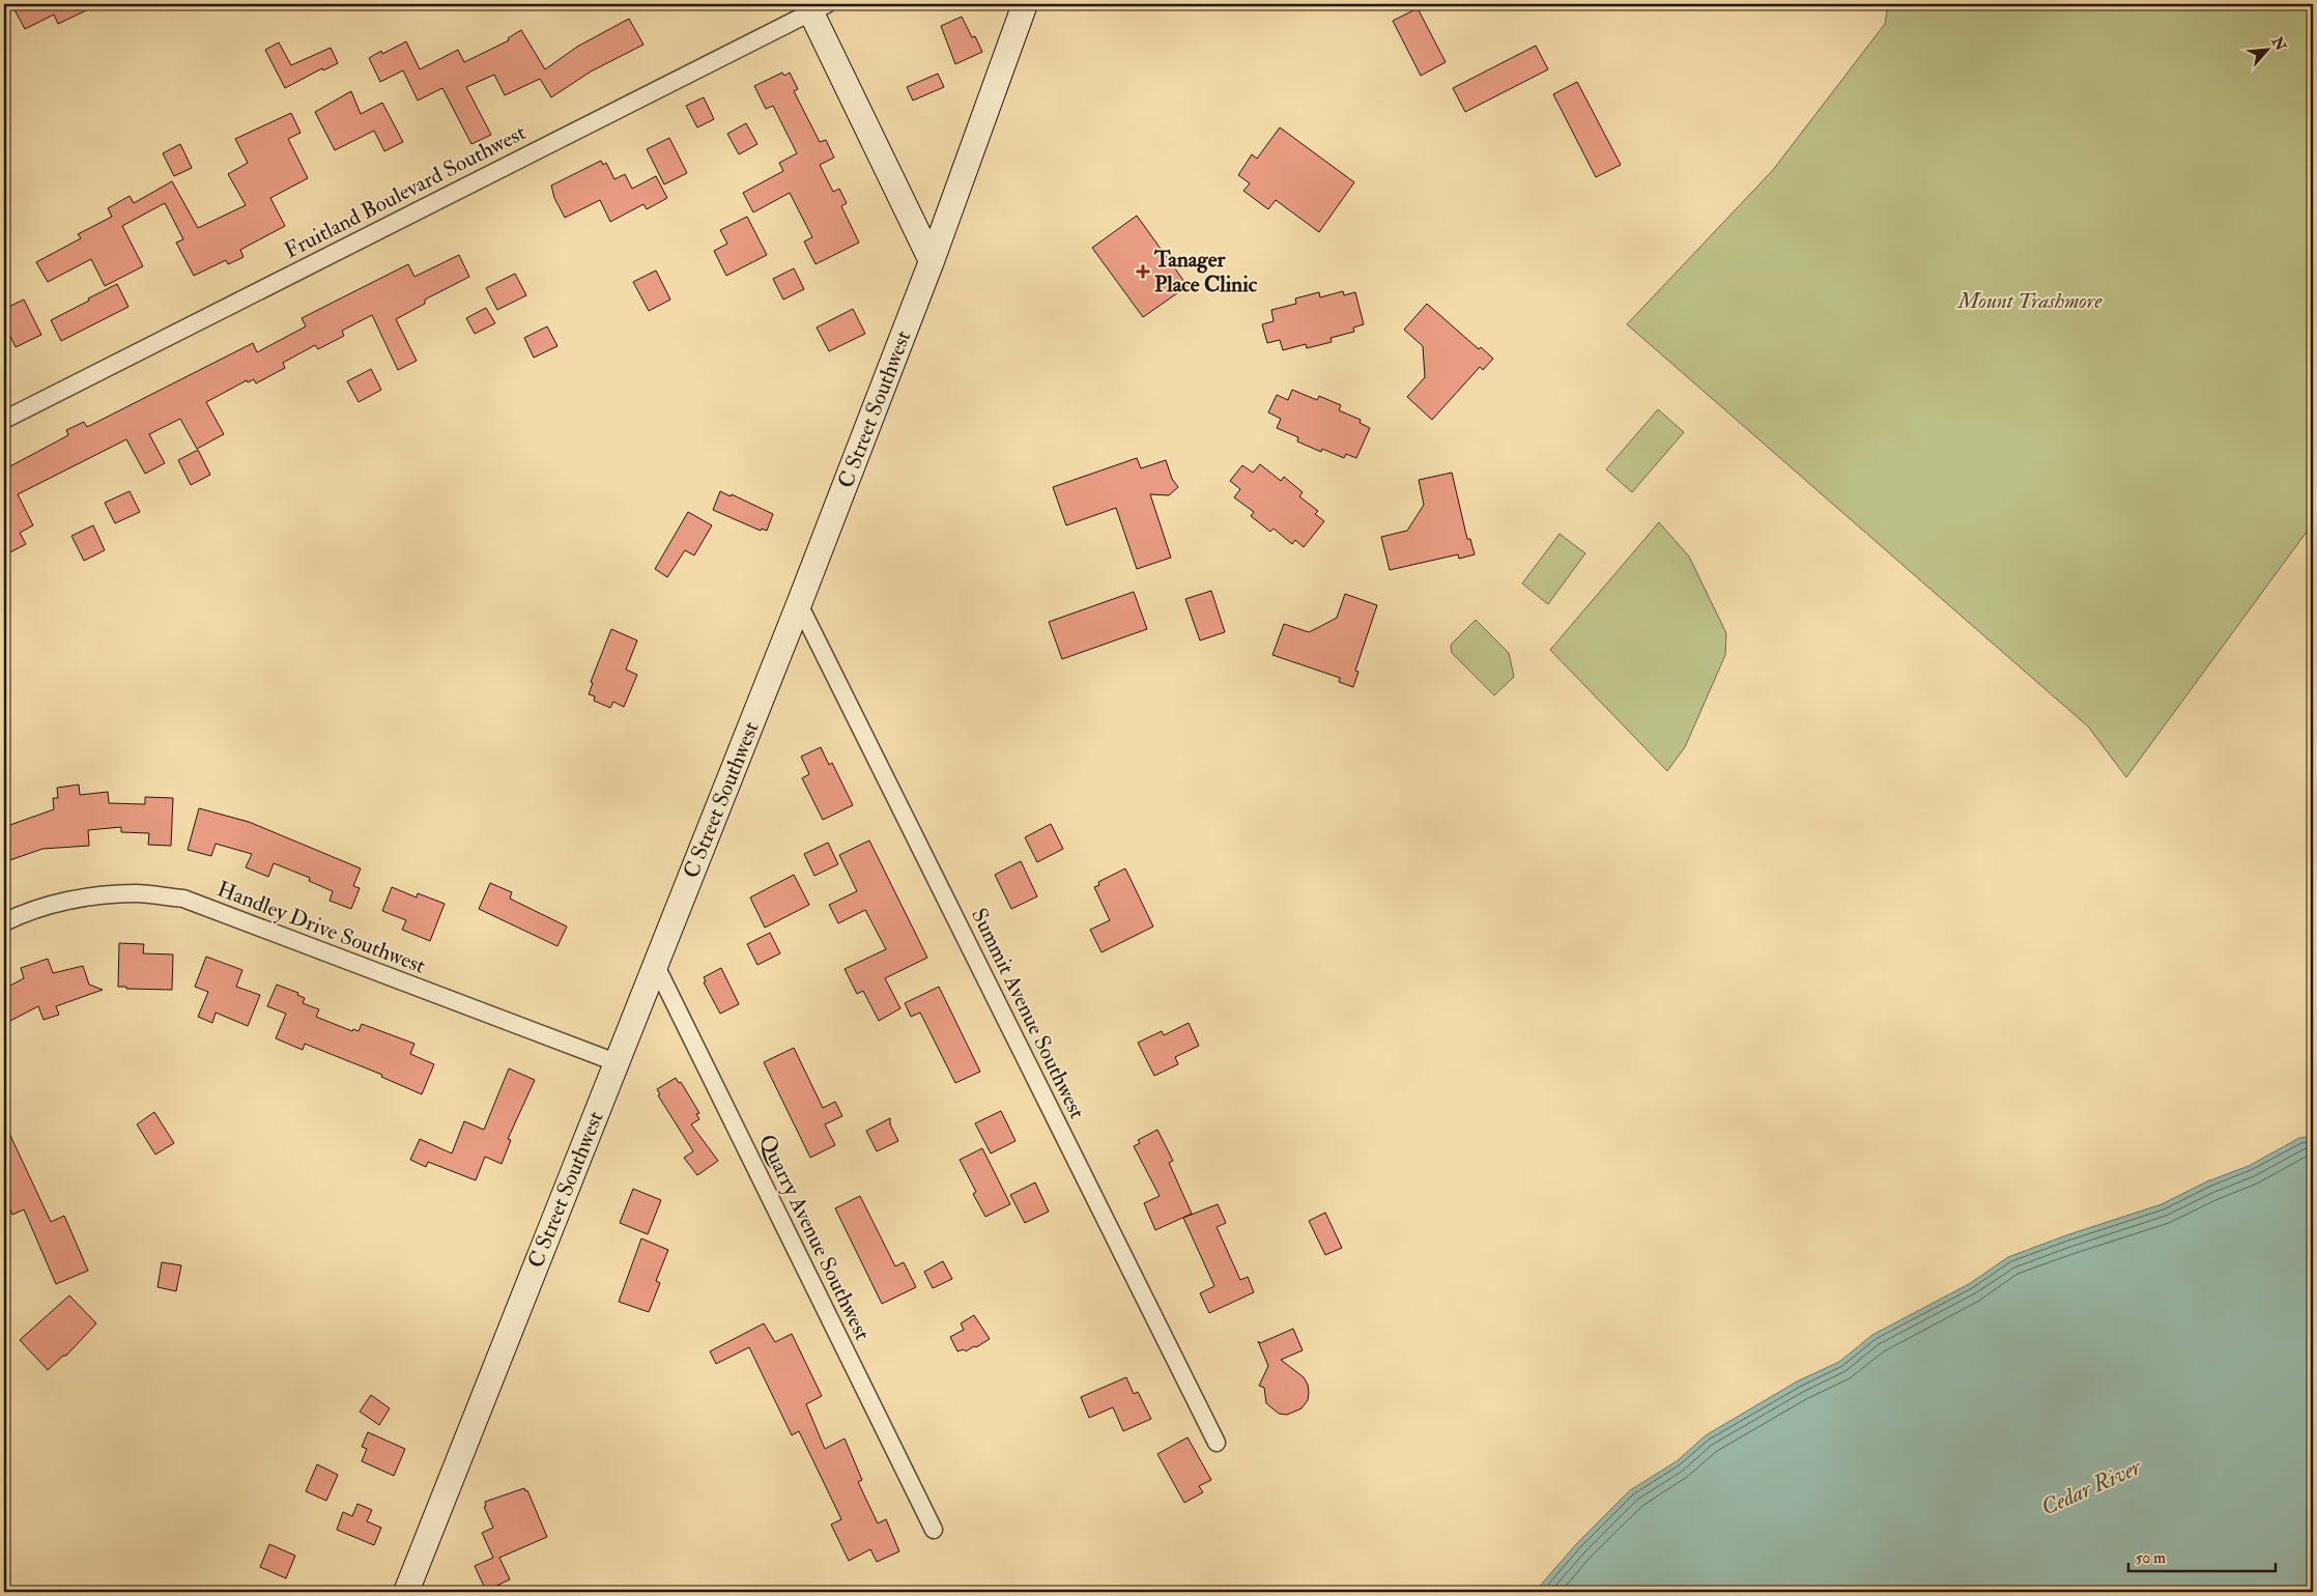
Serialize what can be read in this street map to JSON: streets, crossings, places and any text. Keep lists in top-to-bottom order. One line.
{"streets":{"main road":["C Street Southwest"],"street":["Fruitland Boulevard Southwest","Handley Drive Southwest","Summit Avenue Southwest","Quarry Avenue Southwest"]},"crossings":[["C Street Southwest","Handley Drive Southwest"],["C Street Southwest","Summit Avenue Southwest"],["C Street Southwest","Quarry Avenue Southwest"]],"water":["Cedar River"],"parks":["Mount Trashmore"],"places":{"health":["Tanager Place Clinic"]},"scale_bar":"50 m","north":"top right"}
